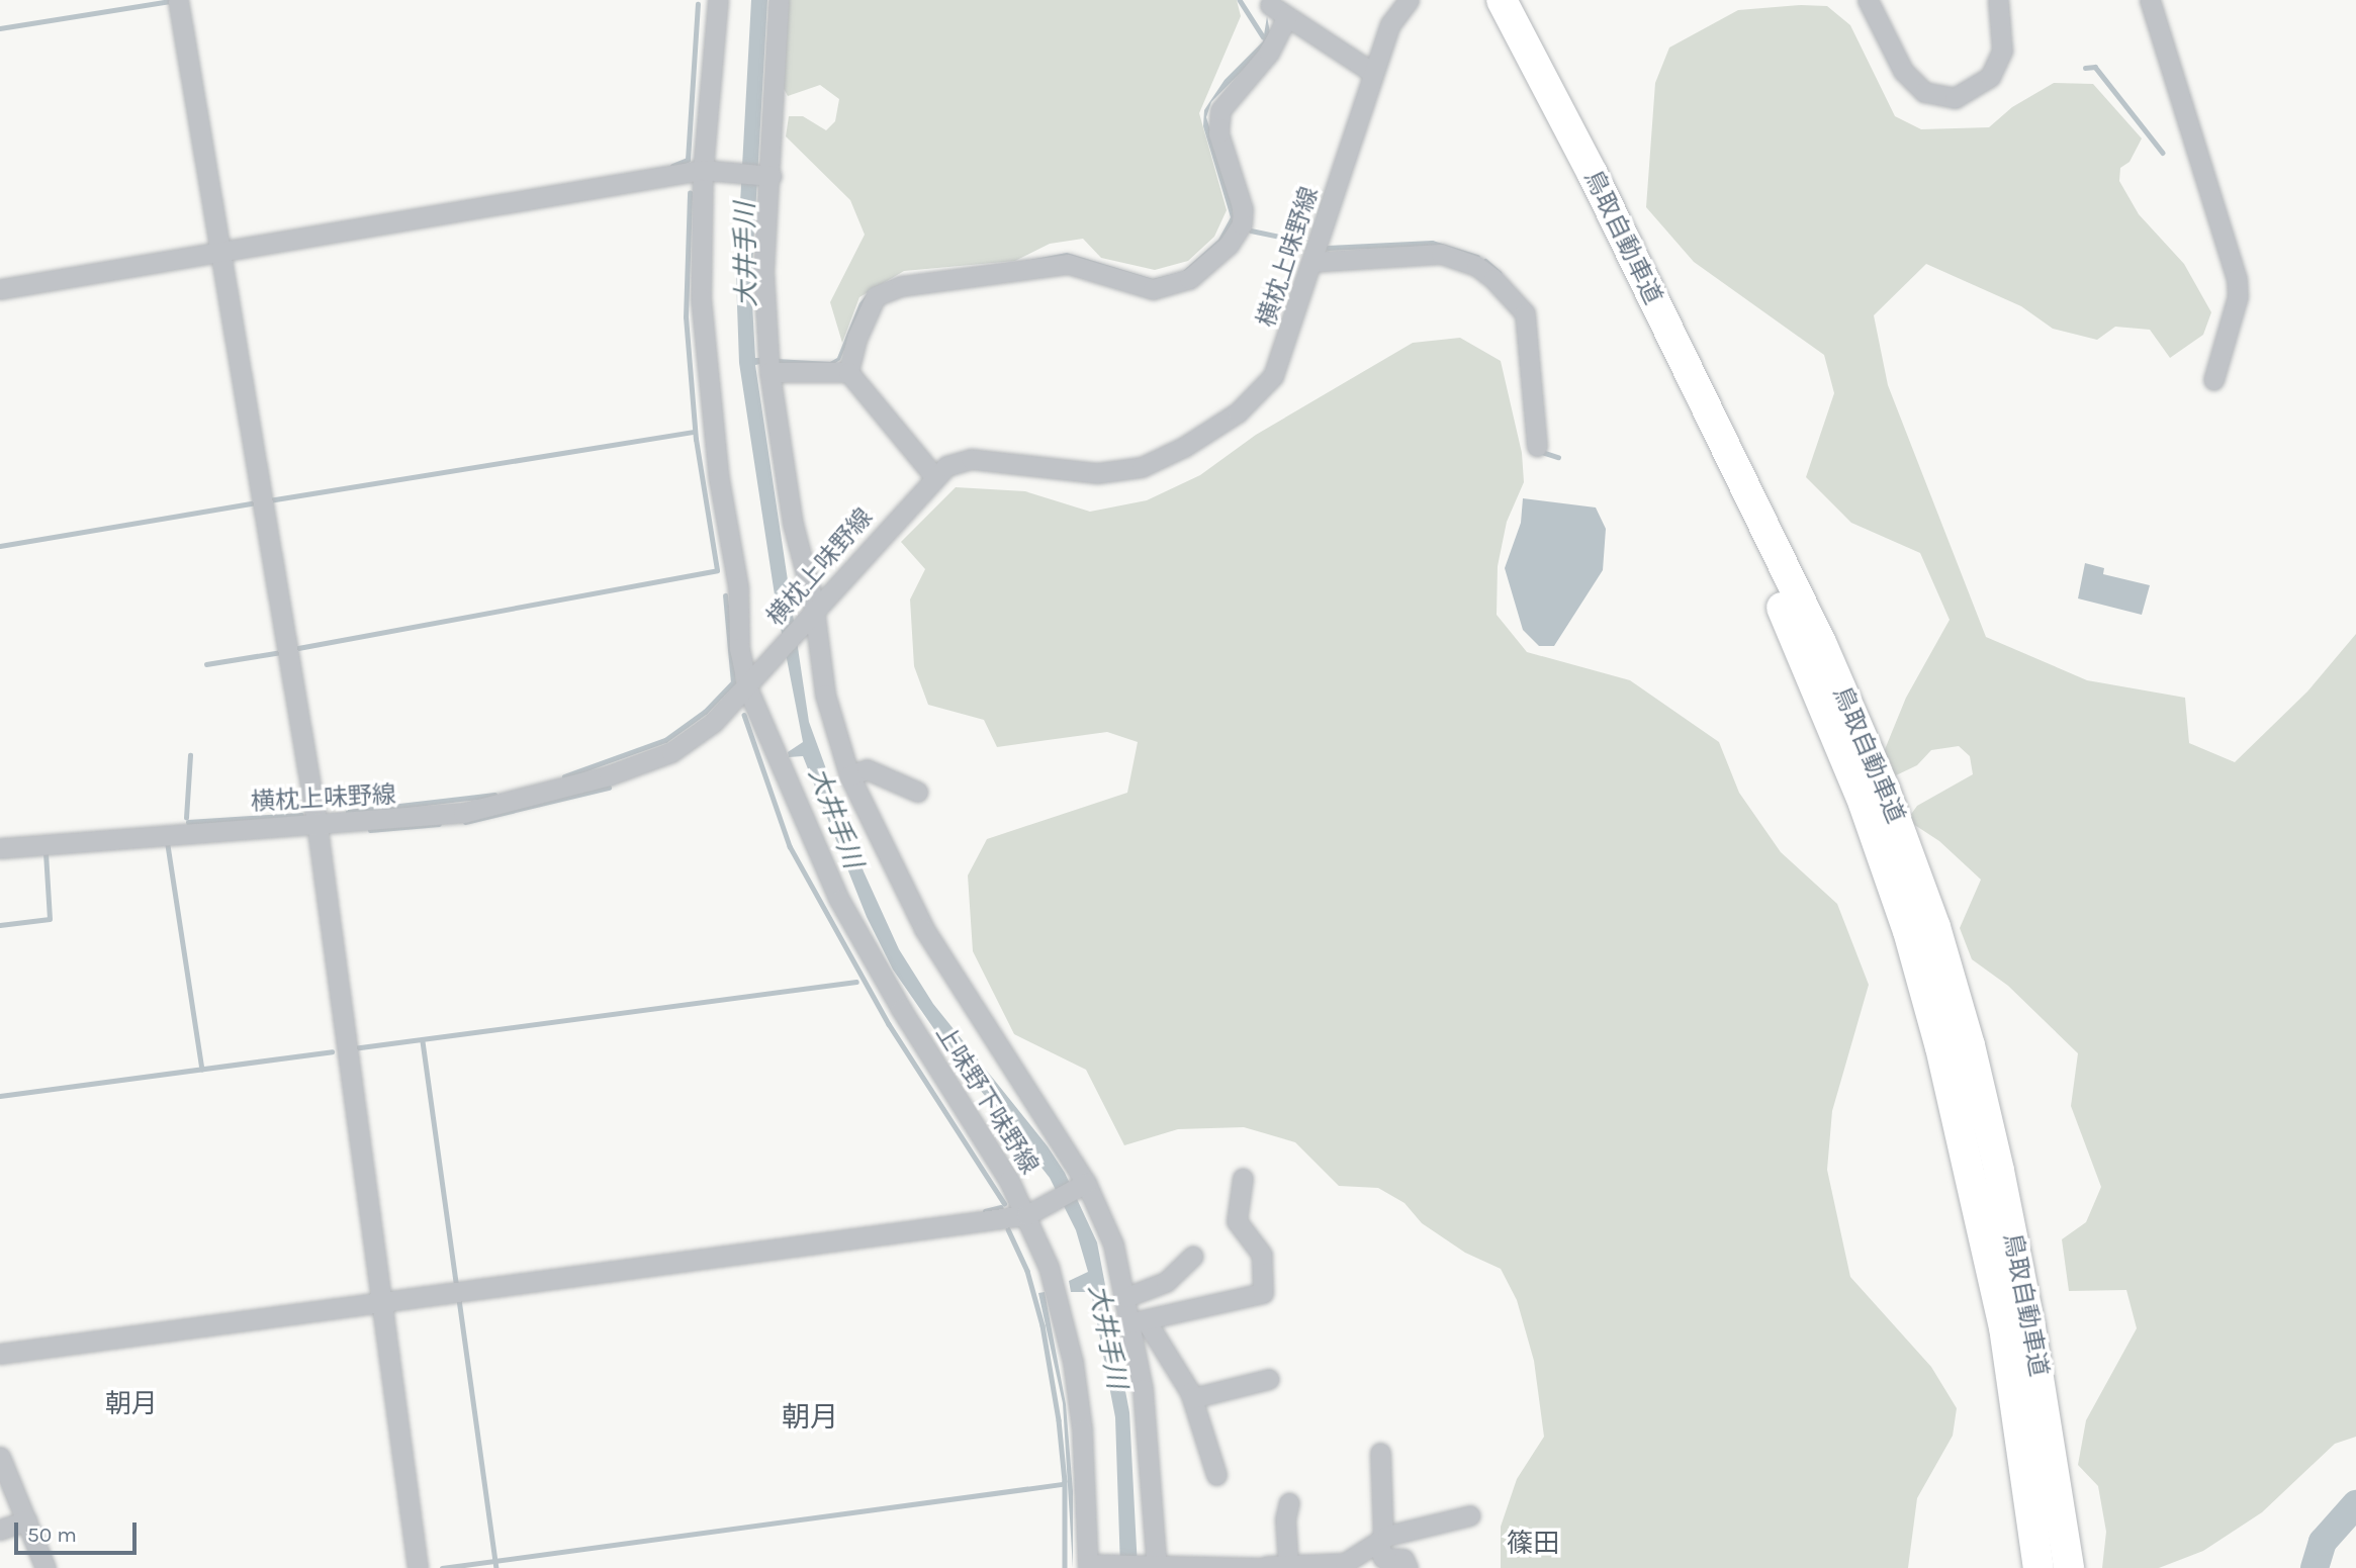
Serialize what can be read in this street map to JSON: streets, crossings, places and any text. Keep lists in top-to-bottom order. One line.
{"streets":{"highway":["鳥取自動車道"],"street":["横枕上味野線","上味野下味野線"]},"crossings":[["横枕上味野線","上味野下味野線"]],"districts":["朝月","朝月","篠田"],"water":["大井手川"],"scale_bar":"50 m"}
